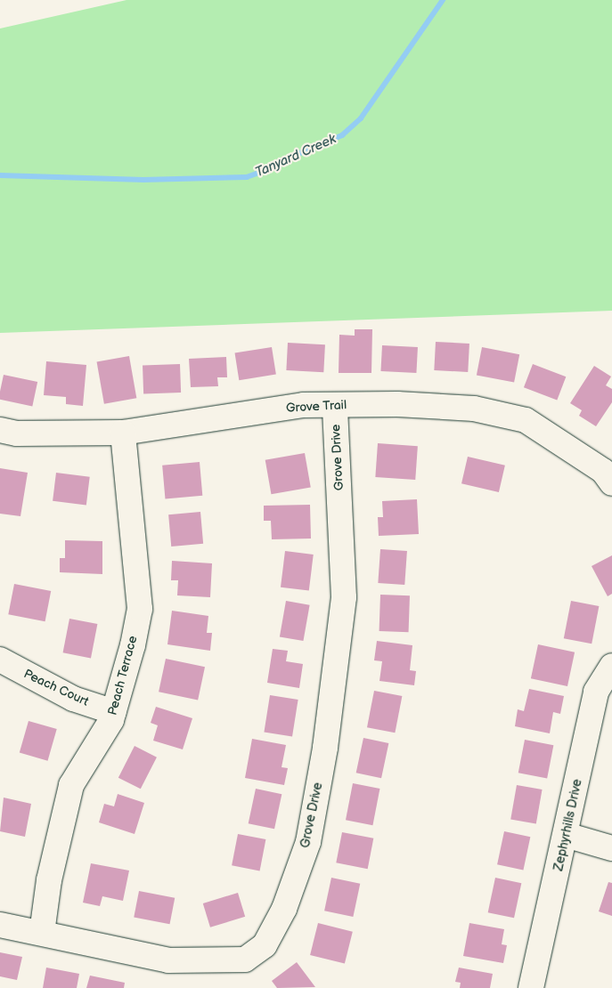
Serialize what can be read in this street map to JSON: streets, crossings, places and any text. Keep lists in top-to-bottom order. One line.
{"streets":{"street":["Grove Trail","Grove Drive","Peach Terrace","Peach Court","Zephyrhills Drive"]},"crossings":[["Grove Trail","Grove Drive"],["Grove Trail","Peach Terrace"],["Grove Drive","Peach Terrace"],["Peach Terrace","Peach Court"]],"water":["Tanyard Creek"]}
